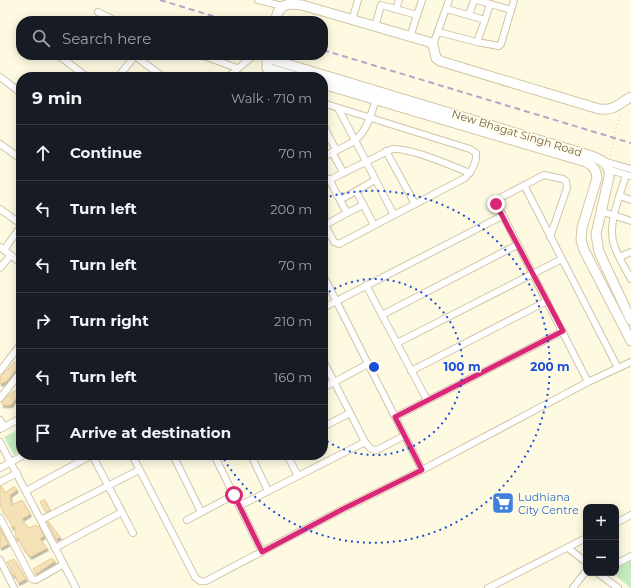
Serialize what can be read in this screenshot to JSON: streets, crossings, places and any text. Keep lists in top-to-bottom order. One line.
{"streets":{"street":["New Bhagat Singh Road"]},"places":{"supermarket":["Ludhiana City Centre"]},"page":{"search":"Search here","heading":["9 min","Walk · 710 m"],"list":[["Continue","70 m"],["Turn left","200 m"],["Turn left","70 m"],["Turn right","210 m"],["Turn left","160 m"],"Arrive at destination"],"map_buttons":["+","−"]},"rings":["100 m","200 m"]}
